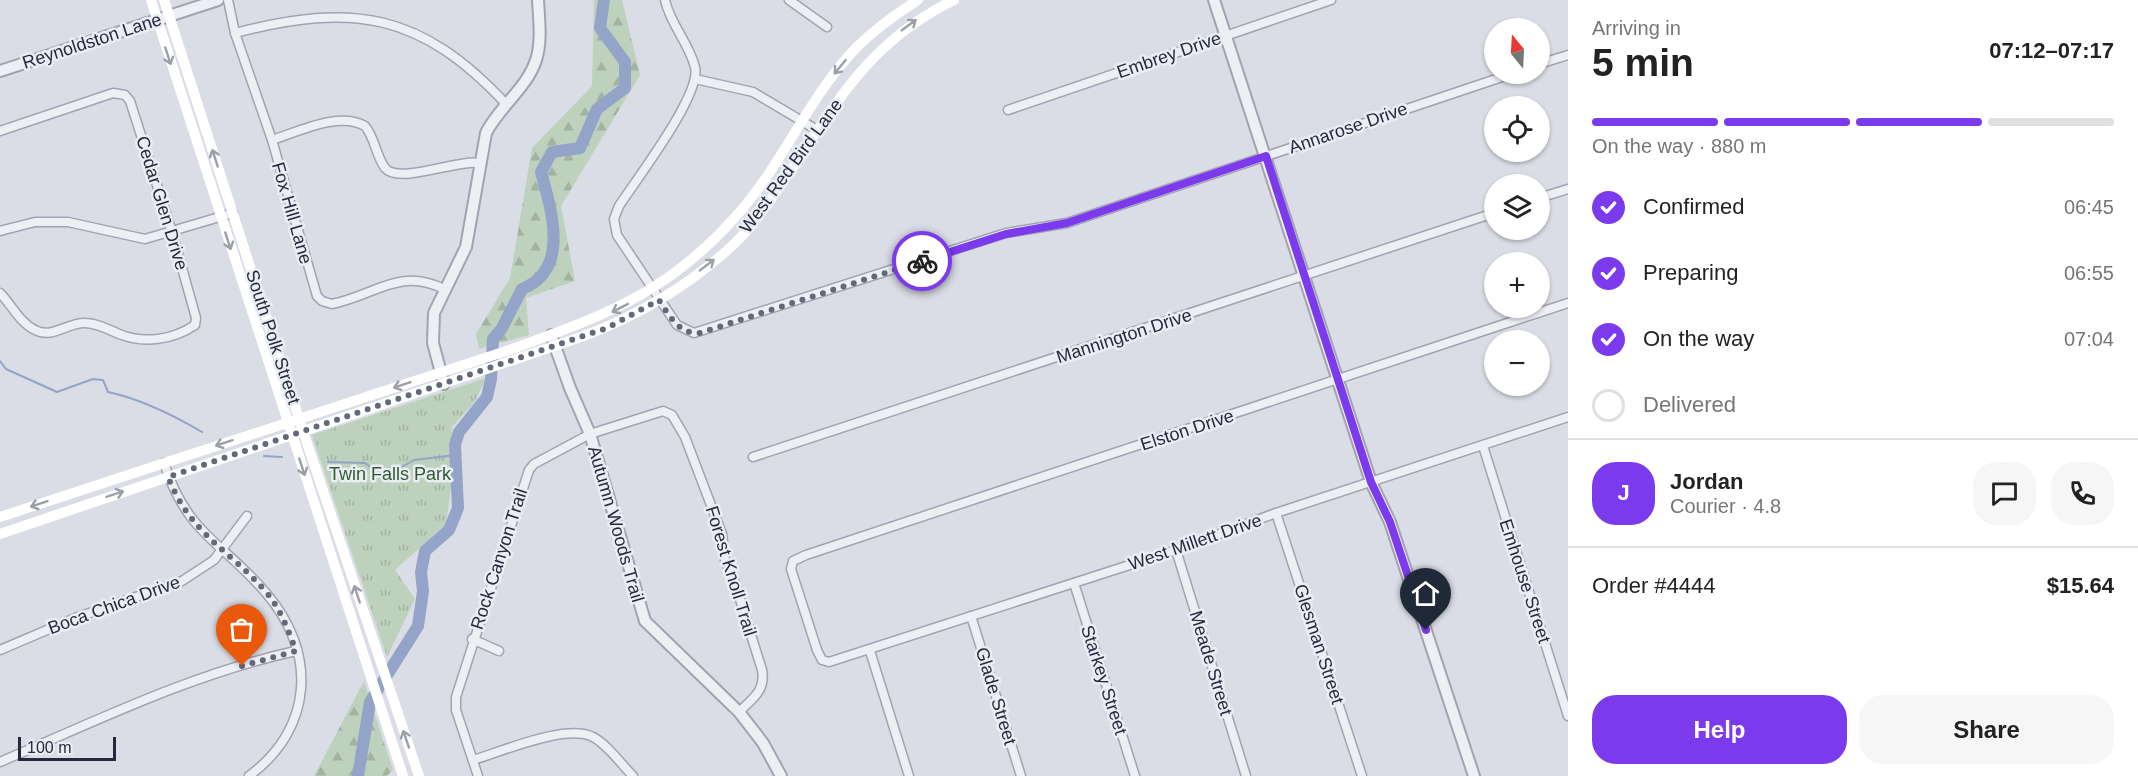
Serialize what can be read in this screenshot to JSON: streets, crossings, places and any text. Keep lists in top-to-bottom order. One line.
{"streets":{"main road":["West Red Bird Lane","South Polk Street"],"street":["Reynoldston Lane","Embrey Drive","Annarose Drive","Cedar Glen Drive","Fox Hill Lane","Mannington Drive","Elston Drive","Autumn Woods Trail","West Millett Drive","Rock Canyon Trail","Forest Knoll Trail","Emhouse Street","Boca Chica Drive","Glesman Street","Meade Street","Starkey Street","Glade Street"]},"crossings":[["Reynoldston Lane","South Polk Street"],["Annarose Drive","West Red Bird Lane"],["West Red Bird Lane","South Polk Street"],["West Red Bird Lane","Autumn Woods Trail"],["Elston Drive","West Millett Drive"],["Autumn Woods Trail","Rock Canyon Trail"],["Autumn Woods Trail","Forest Knoll Trail"],["West Millett Drive","Emhouse Street"],["West Millett Drive","Glesman Street"],["West Millett Drive","Meade Street"],["West Millett Drive","Starkey Street"],["West Millett Drive","Glade Street"],["Rock Canyon Trail","Forest Knoll Trail"]],"parks":["Twin Falls Park"],"scale_bar":"100 m","north":"top","page":{"heading":["5 min","Arriving in","07:12–07:17"],"panel":["Jordan","Courier · 4.8","Order #4444","$15.64"],"map_buttons":["+","−"],"bar":"On the way · 880 m","list":[["Confirmed","06:45"],["Preparing","06:55"],["On the way","07:04"],"Delivered"],"round":"J","buttons":["Help","Share"],"scale":"100 m"}}
